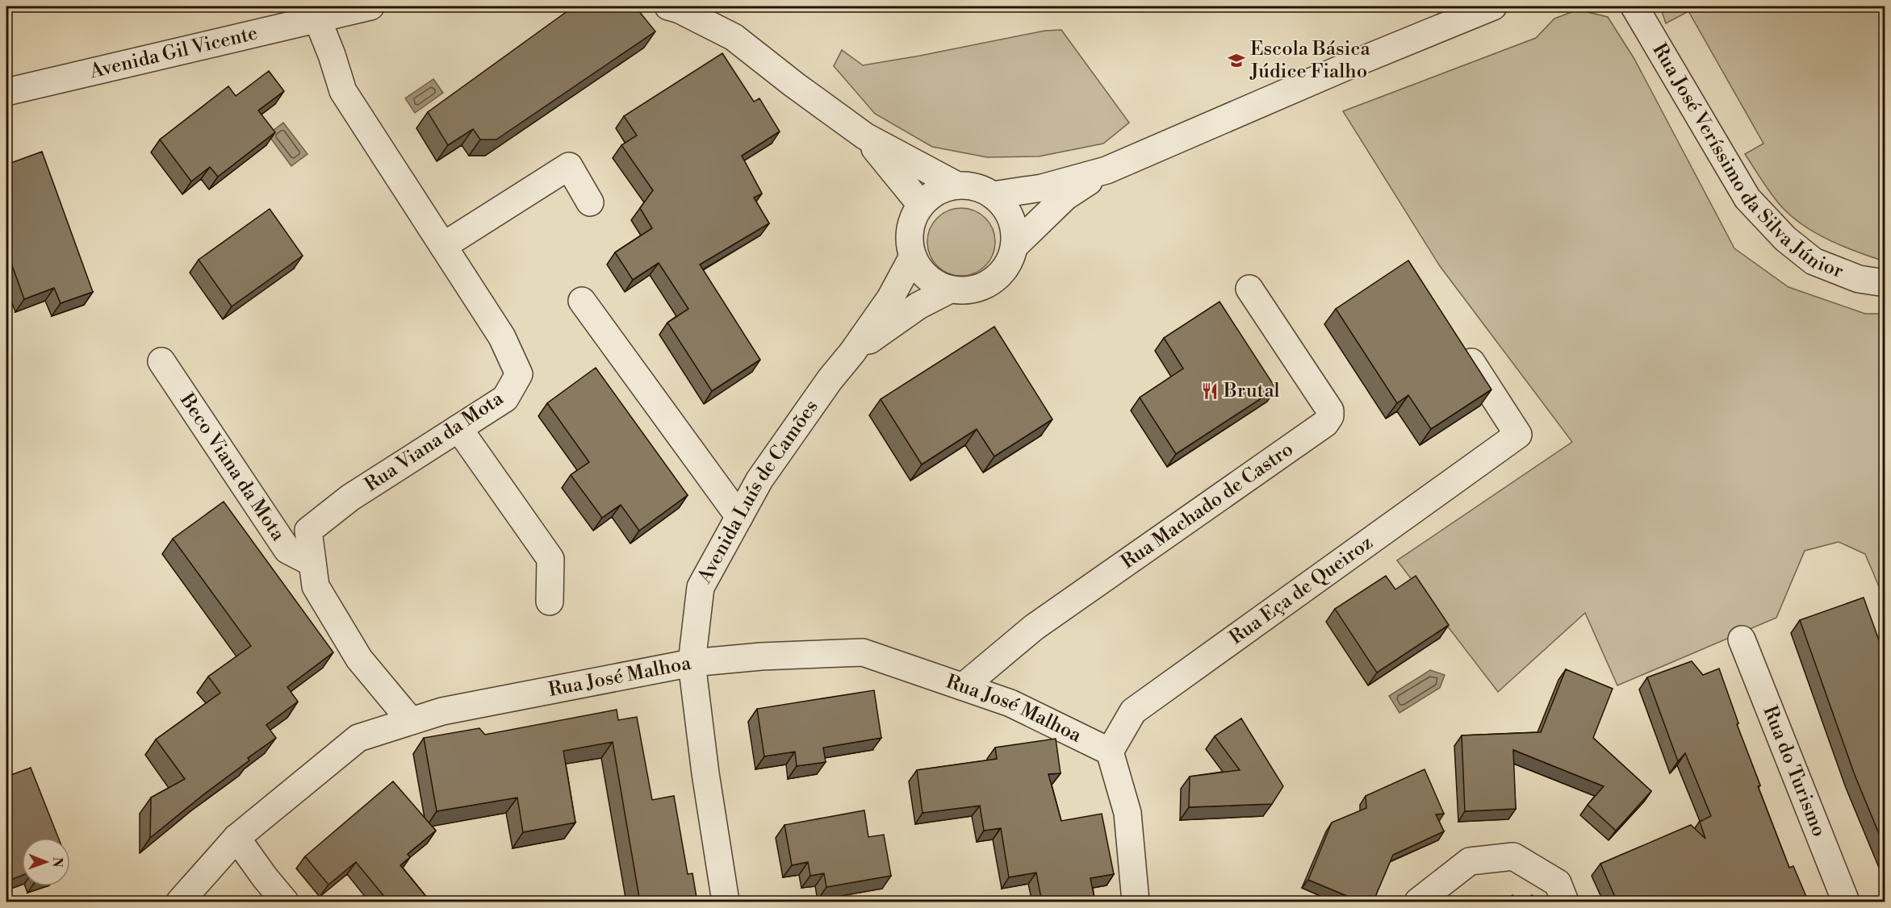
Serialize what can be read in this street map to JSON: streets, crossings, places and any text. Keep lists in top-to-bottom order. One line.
{"streets":{"street":["Avenida Gil Vicente","Rua José Veríssimo da Silva Júnior","Rua Viana da Mota","Beco Viana da Mota","Avenida Luís de Camões","Rua Machado de Castro","Rua Eça de Queiroz","Rua José Malhoa","Rua do Turismo"]},"crossings":[["Avenida Gil Vicente","Rua Viana da Mota"],["Rua Viana da Mota","Beco Viana da Mota"],["Rua Viana da Mota","Rua José Malhoa"],["Avenida Luís de Camões","Rua José Malhoa"],["Rua Machado de Castro","Rua José Malhoa"],["Rua Eça de Queiroz","Rua José Malhoa"]],"places":{"school or university":["Escola Básica Júdice Fialho"],"restaurant":["Brutal"]},"north":"right"}
